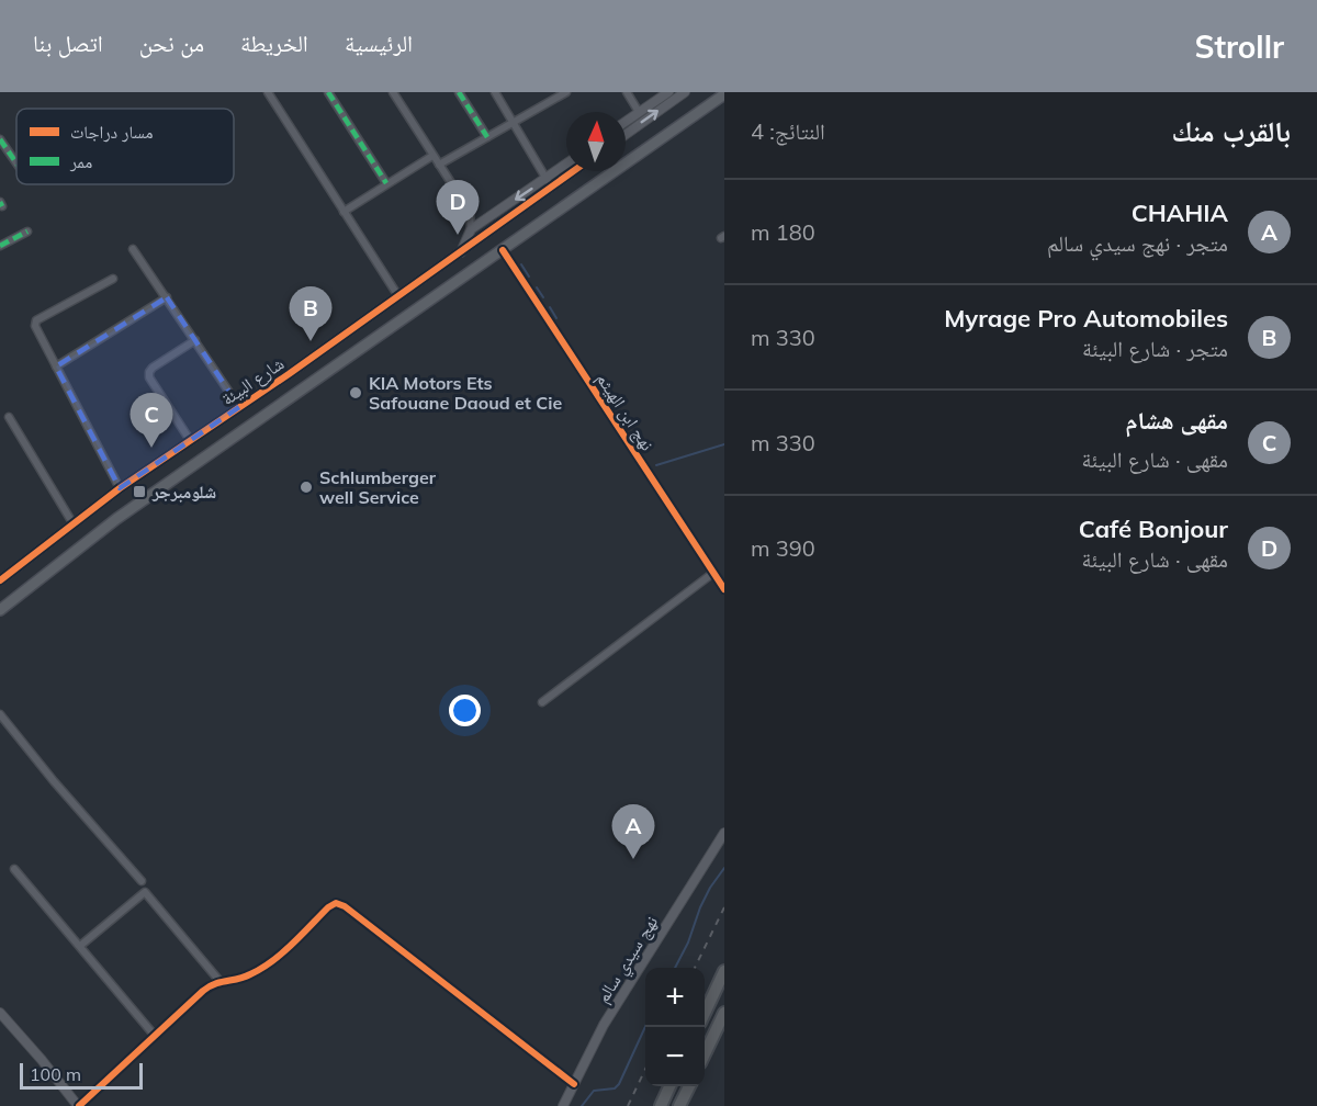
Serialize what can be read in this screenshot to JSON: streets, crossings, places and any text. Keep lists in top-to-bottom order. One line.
{"streets":{"street":["شارع البيئة","نهج ابن الهيثم","نهج سيدي سالم"]},"places":{"other":["KIA Motors Ets Safouane Daoud et Cie","Schlumberger well Service"],"transit":["شلومبرجر"]},"legend":["مسار دراجات","ممر"],"scale_bar":"100 m","north":"top","page":{"header":"Strollr","nav":["الرئيسية","الخريطة","من نحن","اتصل بنا"],"heading":["بالقرب منك","النتائج: 4"],"list":[{"mark":"A","name":"CHAHIA","note":"متجر · نهج سيدي سالم","value":"180 m"},{"mark":"B","name":"Myrage Pro Automobiles","note":"متجر · شارع البيئة","value":"330 m"},{"mark":"C","name":"مقهى هشام","note":"مقهى · شارع البيئة","value":"330 m"},{"mark":"D","name":"Café Bonjour","note":"مقهى · شارع البيئة","value":"390 m"}],"pins":["D","B","C","A"],"map_buttons":["+","−"],"scale":"100 m"}}
